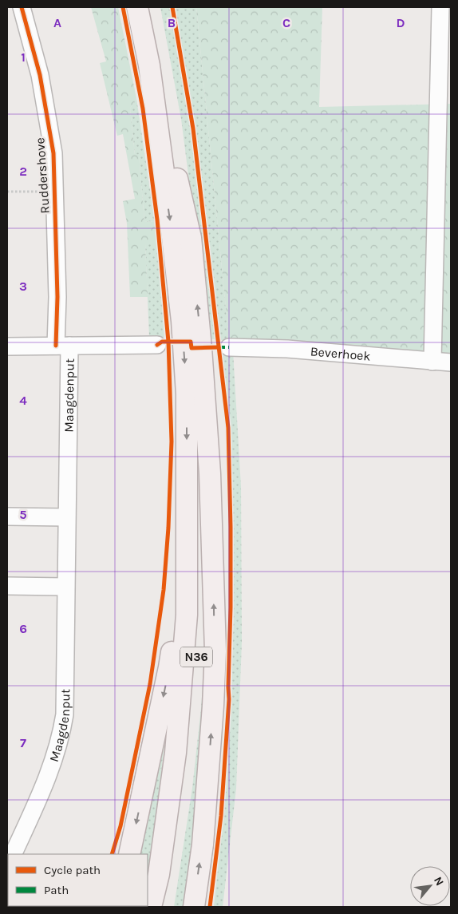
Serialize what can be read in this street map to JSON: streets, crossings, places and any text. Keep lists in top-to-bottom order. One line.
{"streets":{"main road":["N36"],"street":["Ruddershove","Beverhoek","Maagdenput"]},"crossings":[["Ruddershove","Maagdenput"]],"legend":["Cycle path","Path"],"north":"top right","grid":{"columns":["A","B","C","D"],"rows":["1","2","3","4","5","6","7"]}}
